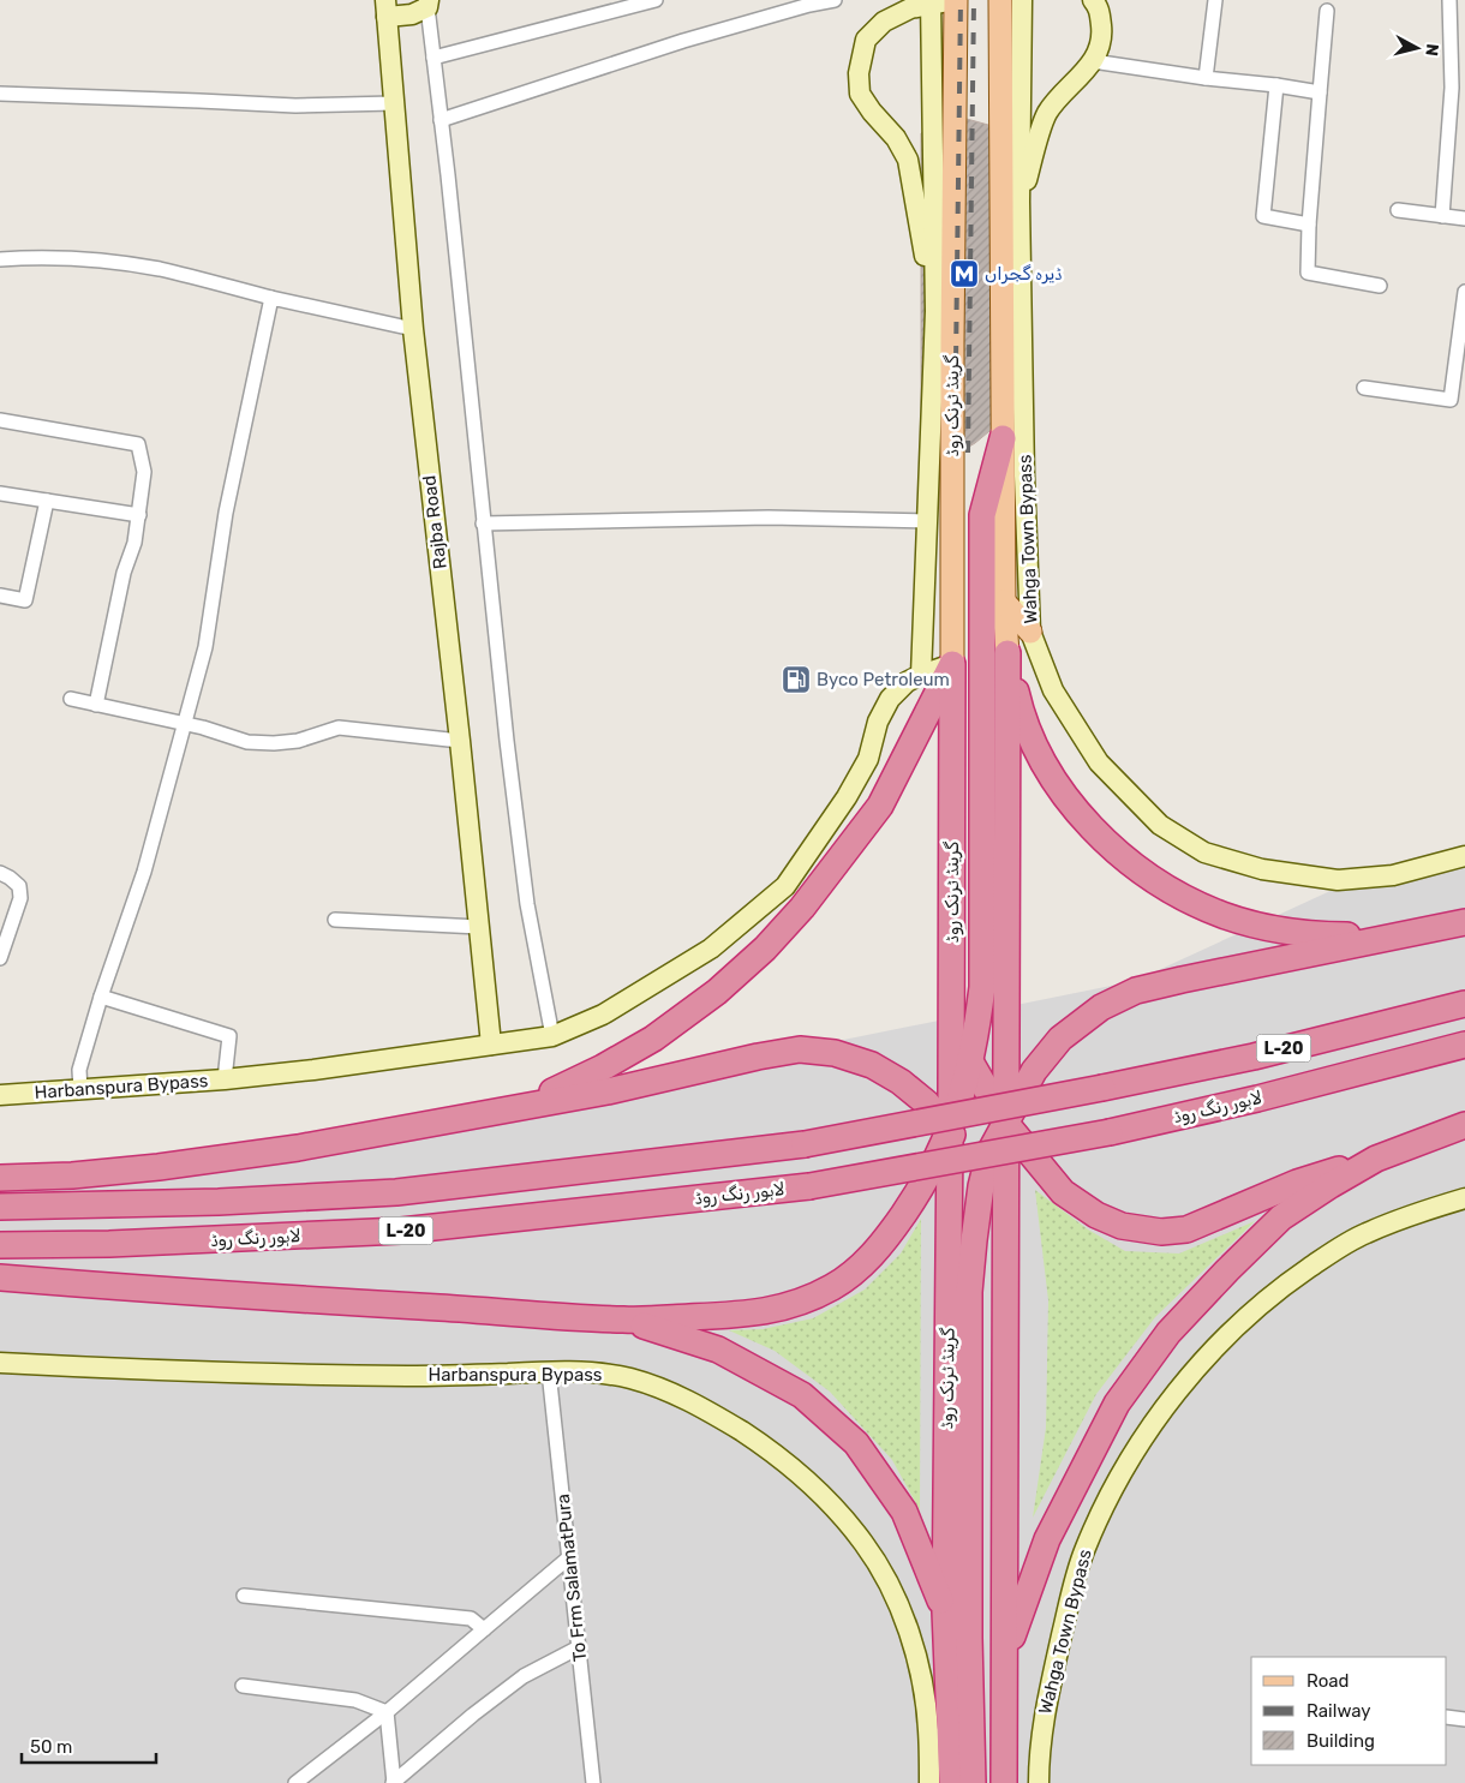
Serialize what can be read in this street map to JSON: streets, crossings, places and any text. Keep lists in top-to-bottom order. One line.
{"streets":{"highway":["گرینڈ ٹرنک روڈ","L-20","لاہور رنگ روڈ"],"street":["Rajba Road","Wahga Town Bypass","Harbanspura Bypass","To Frm SalamatPura"]},"crossings":[["گرینڈ ٹرنک روڈ","Harbanspura Bypass"],["Rajba Road","Harbanspura Bypass"],["Harbanspura Bypass","To Frm SalamatPura"]],"places":{"metro station":["ڈیرہ گجراں"],"fuel station":["Byco Petroleum"]},"legend":["Road","Railway","Building"],"scale_bar":"50 m","north":"right"}
